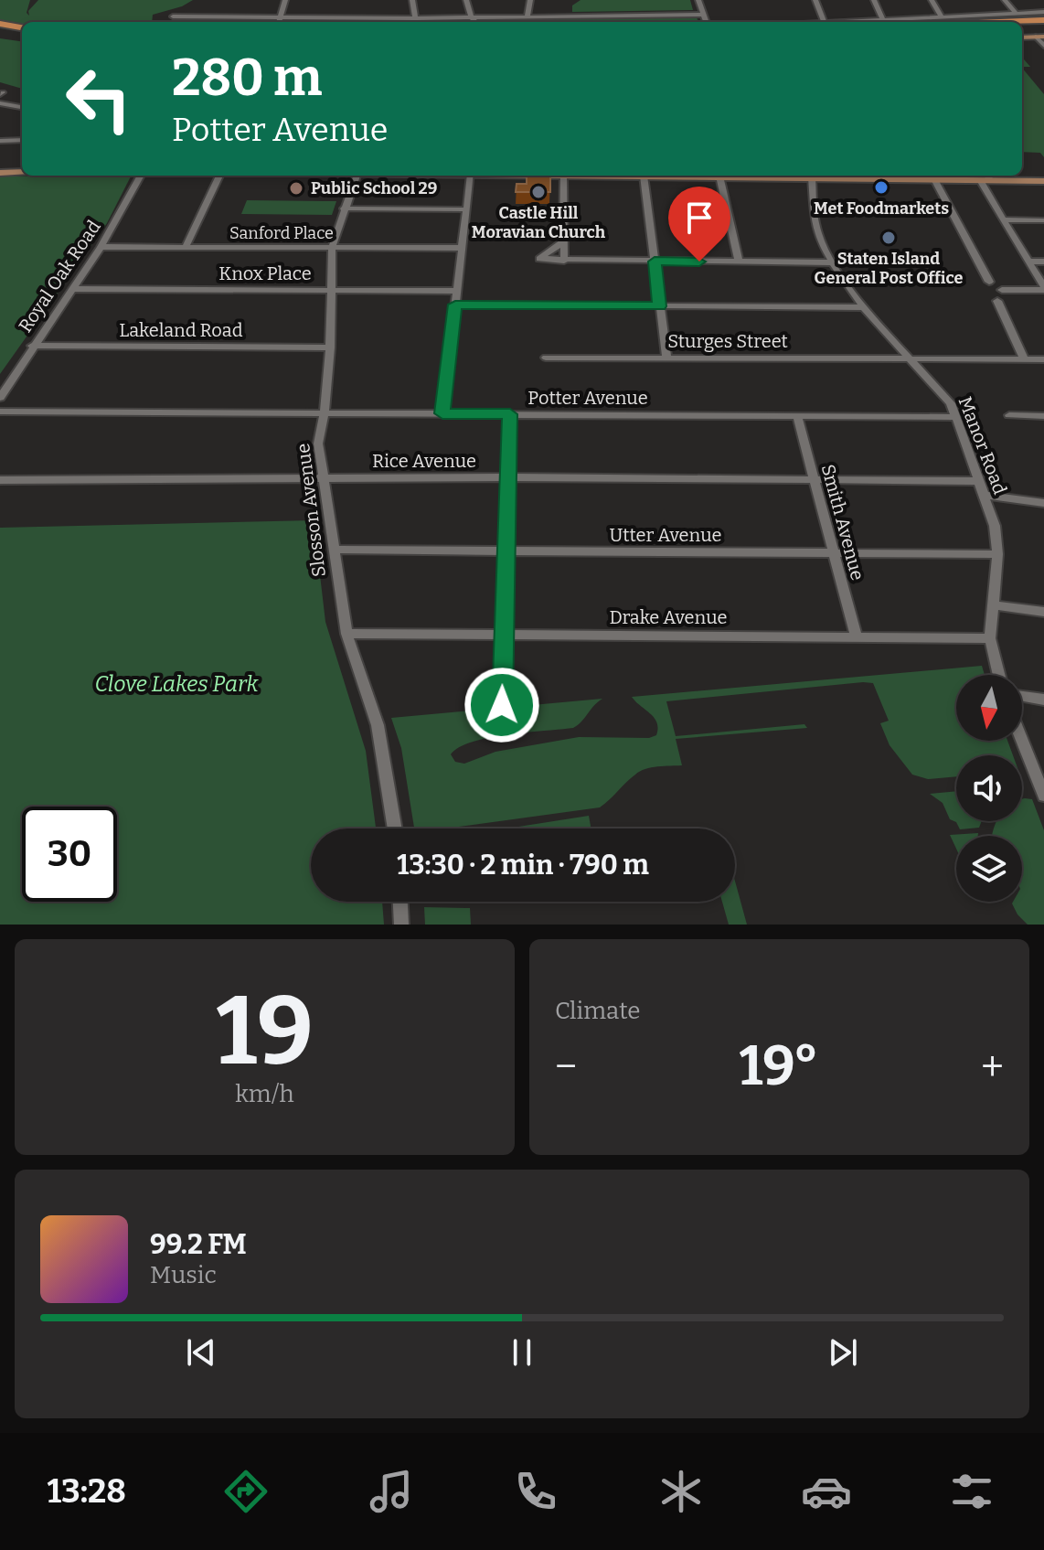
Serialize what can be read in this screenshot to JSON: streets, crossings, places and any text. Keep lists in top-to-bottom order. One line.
{"streets":{"street":["Sanford Place","Knox Place","Royal Oak Road","Lakeland Road","Sturges Street","Potter Avenue","Manor Road","Rice Avenue","Slosson Avenue","Smith Avenue","Utter Avenue","Drake Avenue"]},"crossings":[["Sanford Place","Royal Oak Road"],["Sanford Place","Slosson Avenue"],["Knox Place","Royal Oak Road"],["Knox Place","Slosson Avenue"],["Royal Oak Road","Lakeland Road"],["Lakeland Road","Slosson Avenue"],["Sturges Street","Manor Road"],["Potter Avenue","Manor Road"],["Potter Avenue","Slosson Avenue"],["Potter Avenue","Smith Avenue"],["Manor Road","Rice Avenue"],["Manor Road","Utter Avenue"],["Manor Road","Drake Avenue"],["Rice Avenue","Slosson Avenue"],["Rice Avenue","Smith Avenue"],["Slosson Avenue","Utter Avenue"],["Slosson Avenue","Drake Avenue"],["Smith Avenue","Utter Avenue"],["Smith Avenue","Drake Avenue"]],"parks":["Clove Lakes Park"],"places":["Met Foodmarkets","Public School 29","Castle Hill Moravian Church","Staten Island General Post Office"],"north":"bottom","page":{"turn":["280 m","Potter Avenue"],"limit":"30","trip":"13:30 · 2 min · 790 m","tile":[["19","km/h"],"Climate"],"heat":["−","19°","+"],"song":["99.2 FM","Music"],"tabs":"13:28"}}
